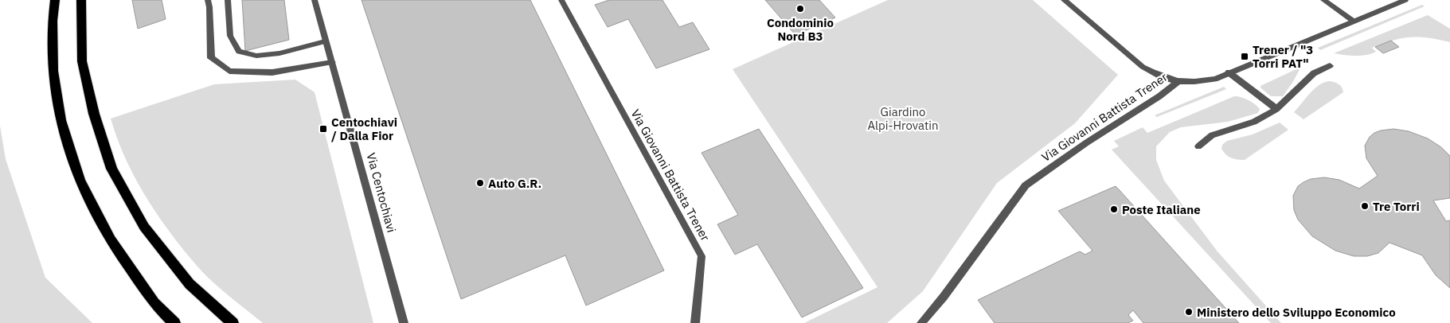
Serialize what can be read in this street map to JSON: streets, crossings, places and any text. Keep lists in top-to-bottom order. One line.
{"streets":{"street":["Via Giovanni Battista Trener","Via Centochiavi"]},"parks":["Giardino Alpi-Hrovatin"],"places":{"other":["Condominio Nord B3","Auto G.R.","Tre Torri","Poste Italiane","Ministero dello Sviluppo Economico"],"transit":["Trener / \"3 Torri PAT\"","Centochiavi / Dalla Fior"]}}
